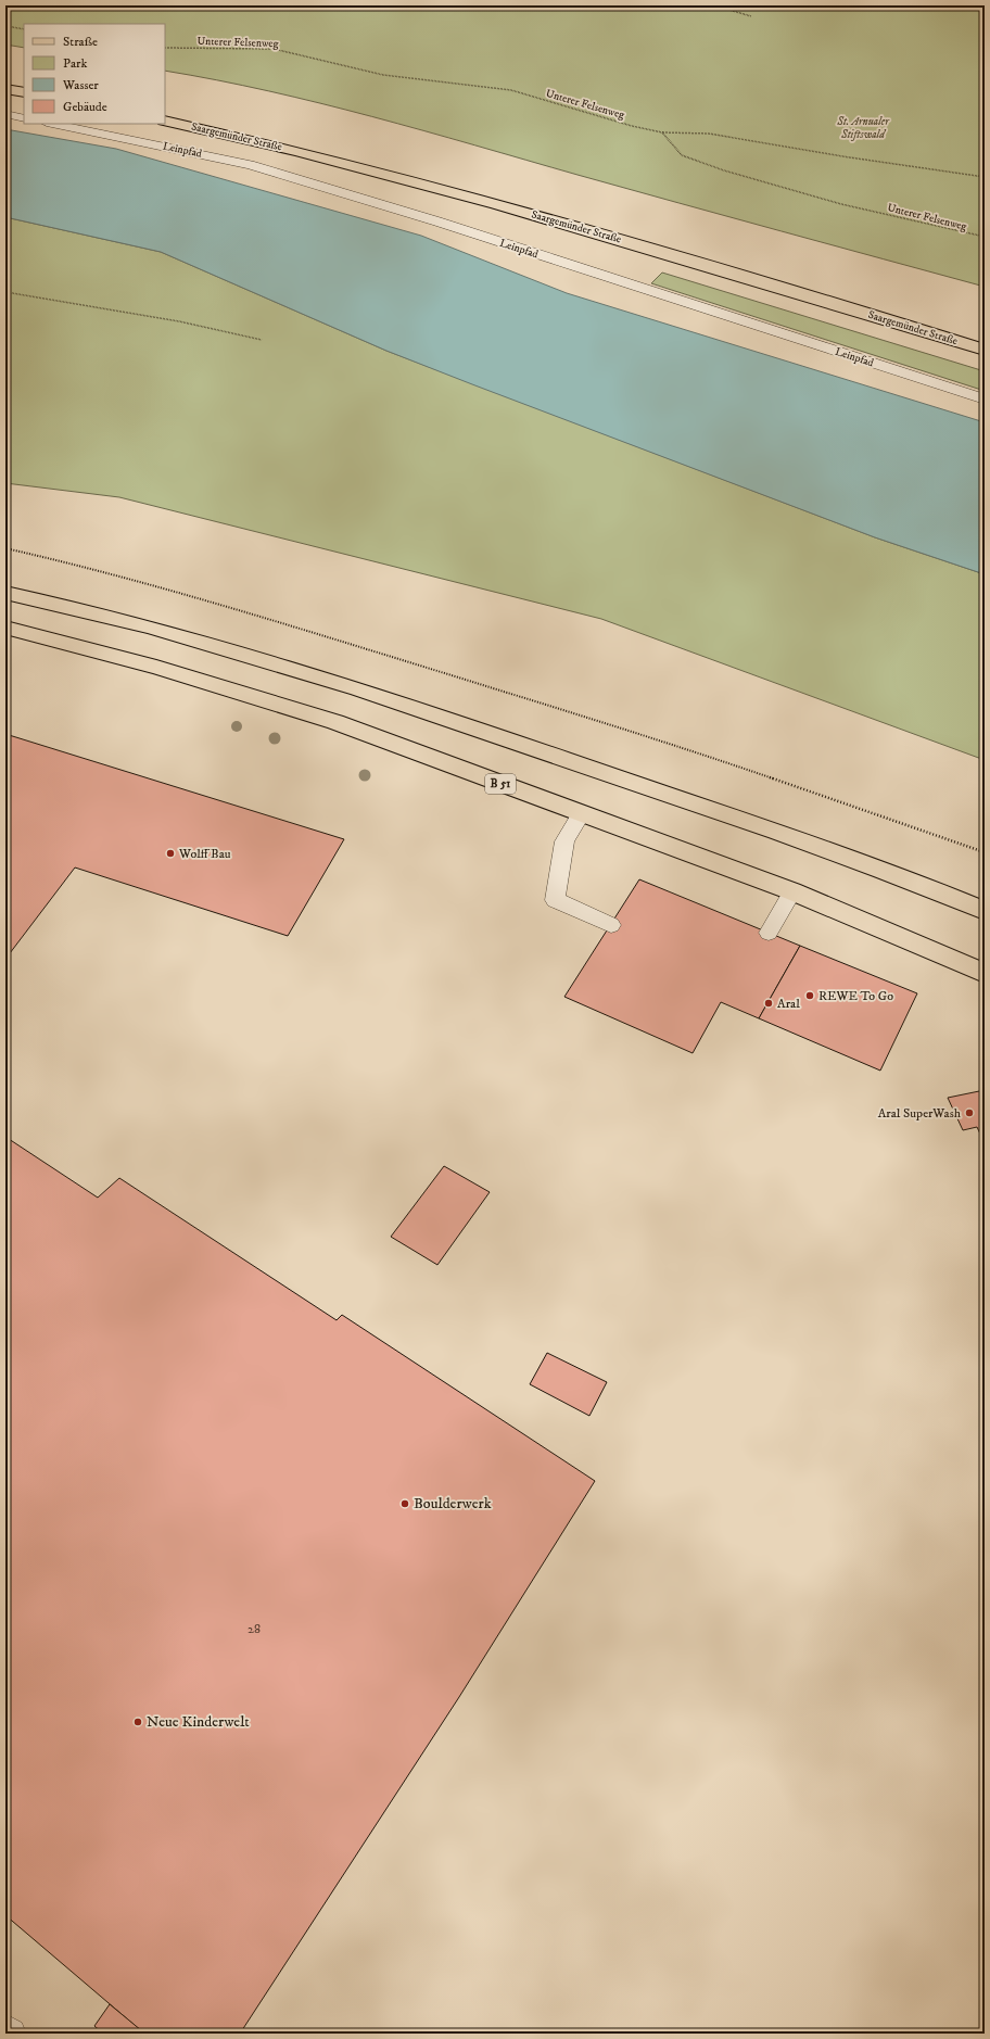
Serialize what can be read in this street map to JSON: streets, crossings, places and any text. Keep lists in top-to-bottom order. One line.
{"streets":{"main road":["Saargemünder Straße","B 51"],"lane":["Leinpfad"],"path":["Unterer Felsenweg"]},"parks":["St. Arnualer Stiftswald"],"places":["Wolff Bau","REWE To Go","Aral","Aral SuperWash","Boulderwerk","Neue Kinderwelt"],"house_numbers":["28"],"legend":["Straße","Park","Wasser","Gebäude"]}
